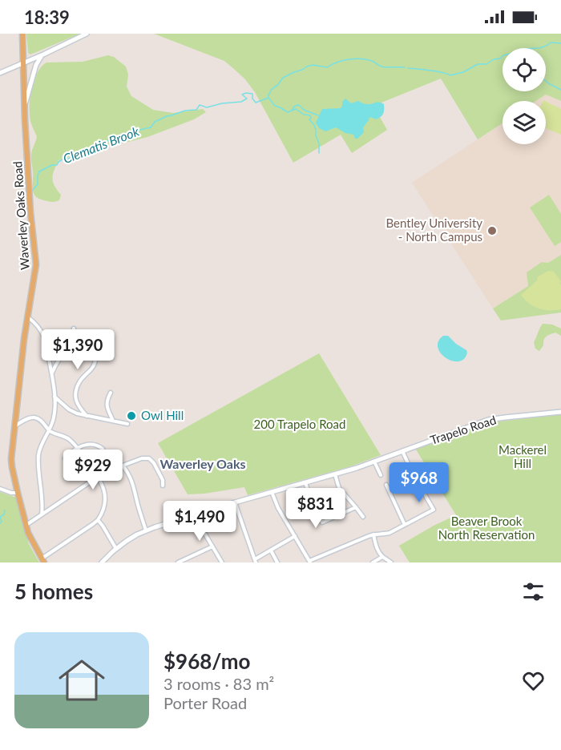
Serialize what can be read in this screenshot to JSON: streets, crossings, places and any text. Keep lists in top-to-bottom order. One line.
{"streets":{"main road":["Waverley Oaks Road","Trapelo Road"]},"districts":["Waverley Oaks"],"water":["Clematis Brook"],"parks":["200 Trapelo Road","Mackerel Hill","Beaver Brook North Reservation"],"places":["Bentley University - North Campus","Owl Hill"],"page":{"status":"18:39","price":["$1,390","$929","$968","$831","$1,490"],"heading":"5 homes","list":[{"name":"$968/mo","note":"3 rooms · 83 m² · Porter Road"}]}}
